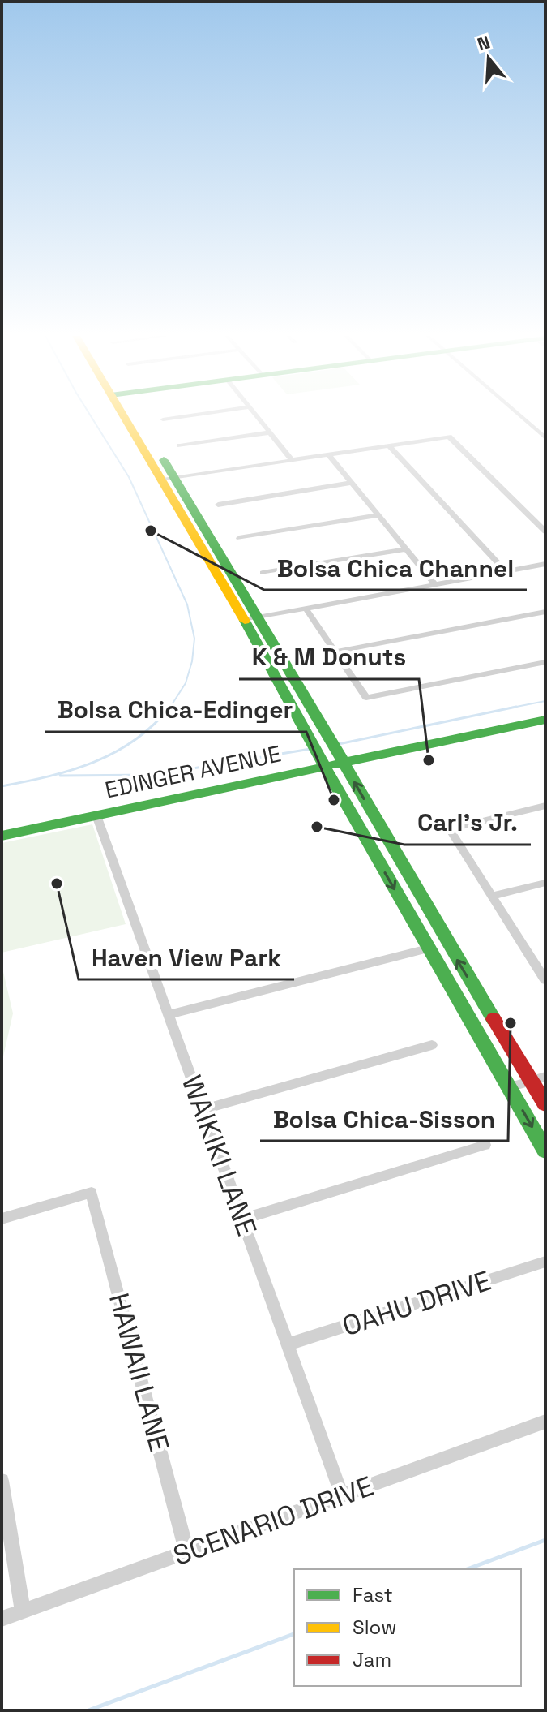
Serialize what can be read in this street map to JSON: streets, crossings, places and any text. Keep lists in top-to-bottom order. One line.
{"streets":{"main road":["EDINGER AVENUE"],"street":["WAIKIKI LANE","OAHU DRIVE","HAWAII LANE","SCENARIO DRIVE"]},"crossings":[["EDINGER AVENUE","WAIKIKI LANE"],["WAIKIKI LANE","OAHU DRIVE"],["WAIKIKI LANE","SCENARIO DRIVE"],["HAWAII LANE","SCENARIO DRIVE"]],"places":["Bolsa Chica Channel","K & M Donuts","Bolsa Chica-Edinger","Carl's Jr.","Haven View Park","Bolsa Chica-Sisson"],"legend":["Fast","Slow","Jam"],"north":"top"}
